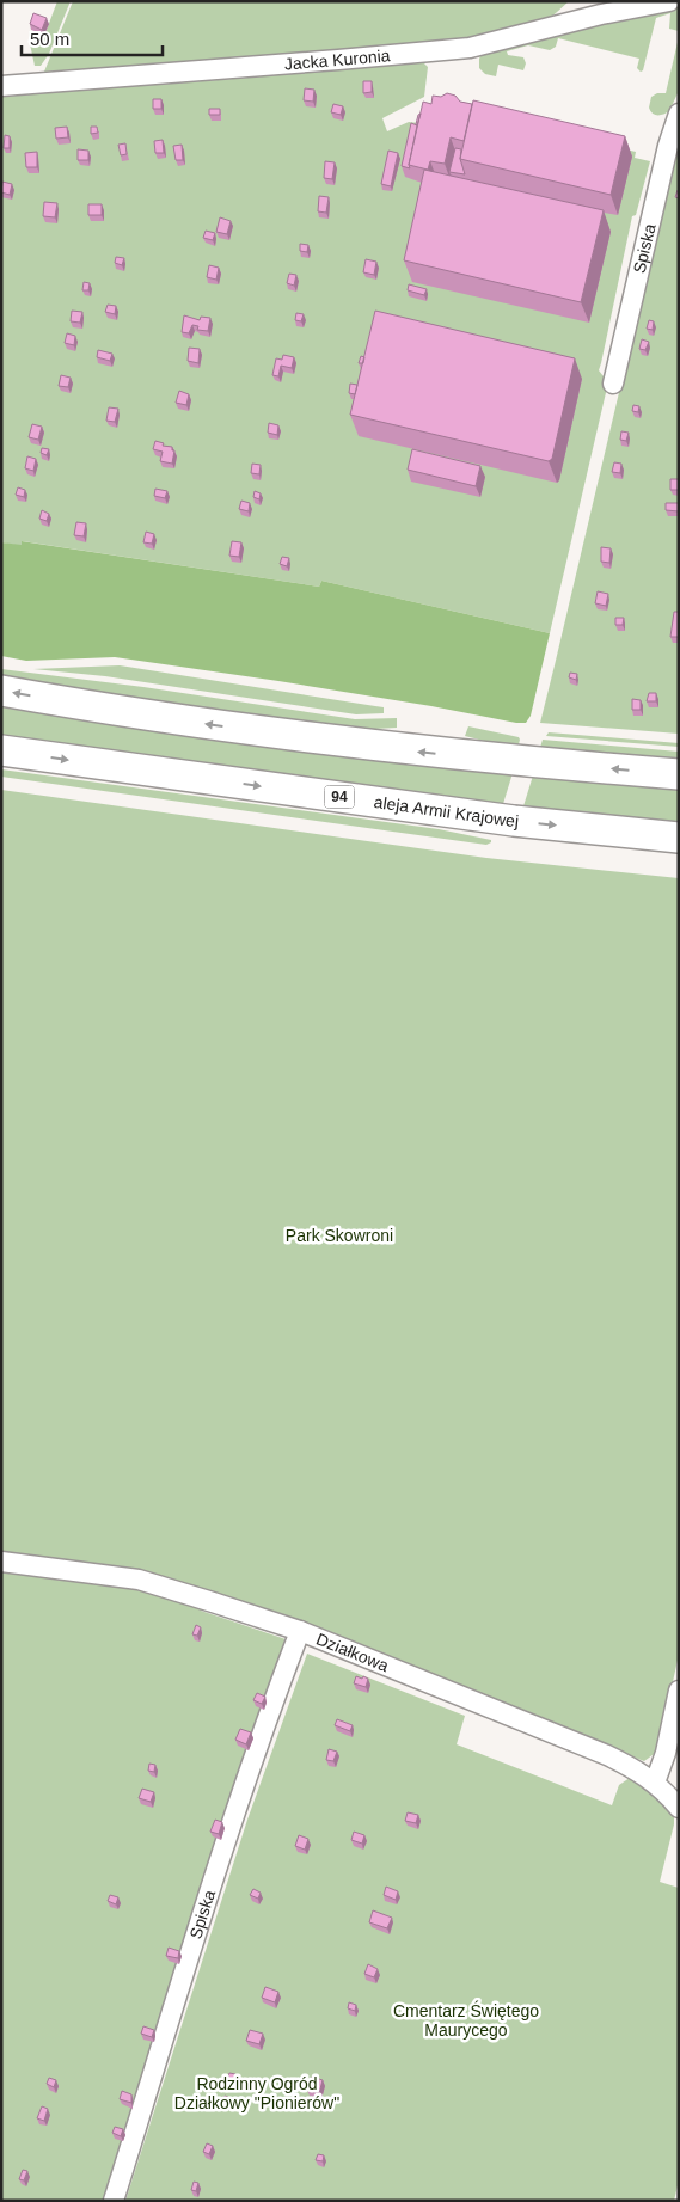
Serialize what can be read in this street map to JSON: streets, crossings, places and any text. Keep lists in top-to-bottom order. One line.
{"streets":{"main road":["94","aleja Armii Krajowej"],"street":["Jacka Kuronia","Spiska","Działkowa"]},"crossings":[["Spiska","Działkowa"]],"parks":["Park Skowroni","Cmentarz Świętego Maurycego","Rodzinny Ogród Działkowy \"Pionierów\""],"scale_bar":"50 m"}
